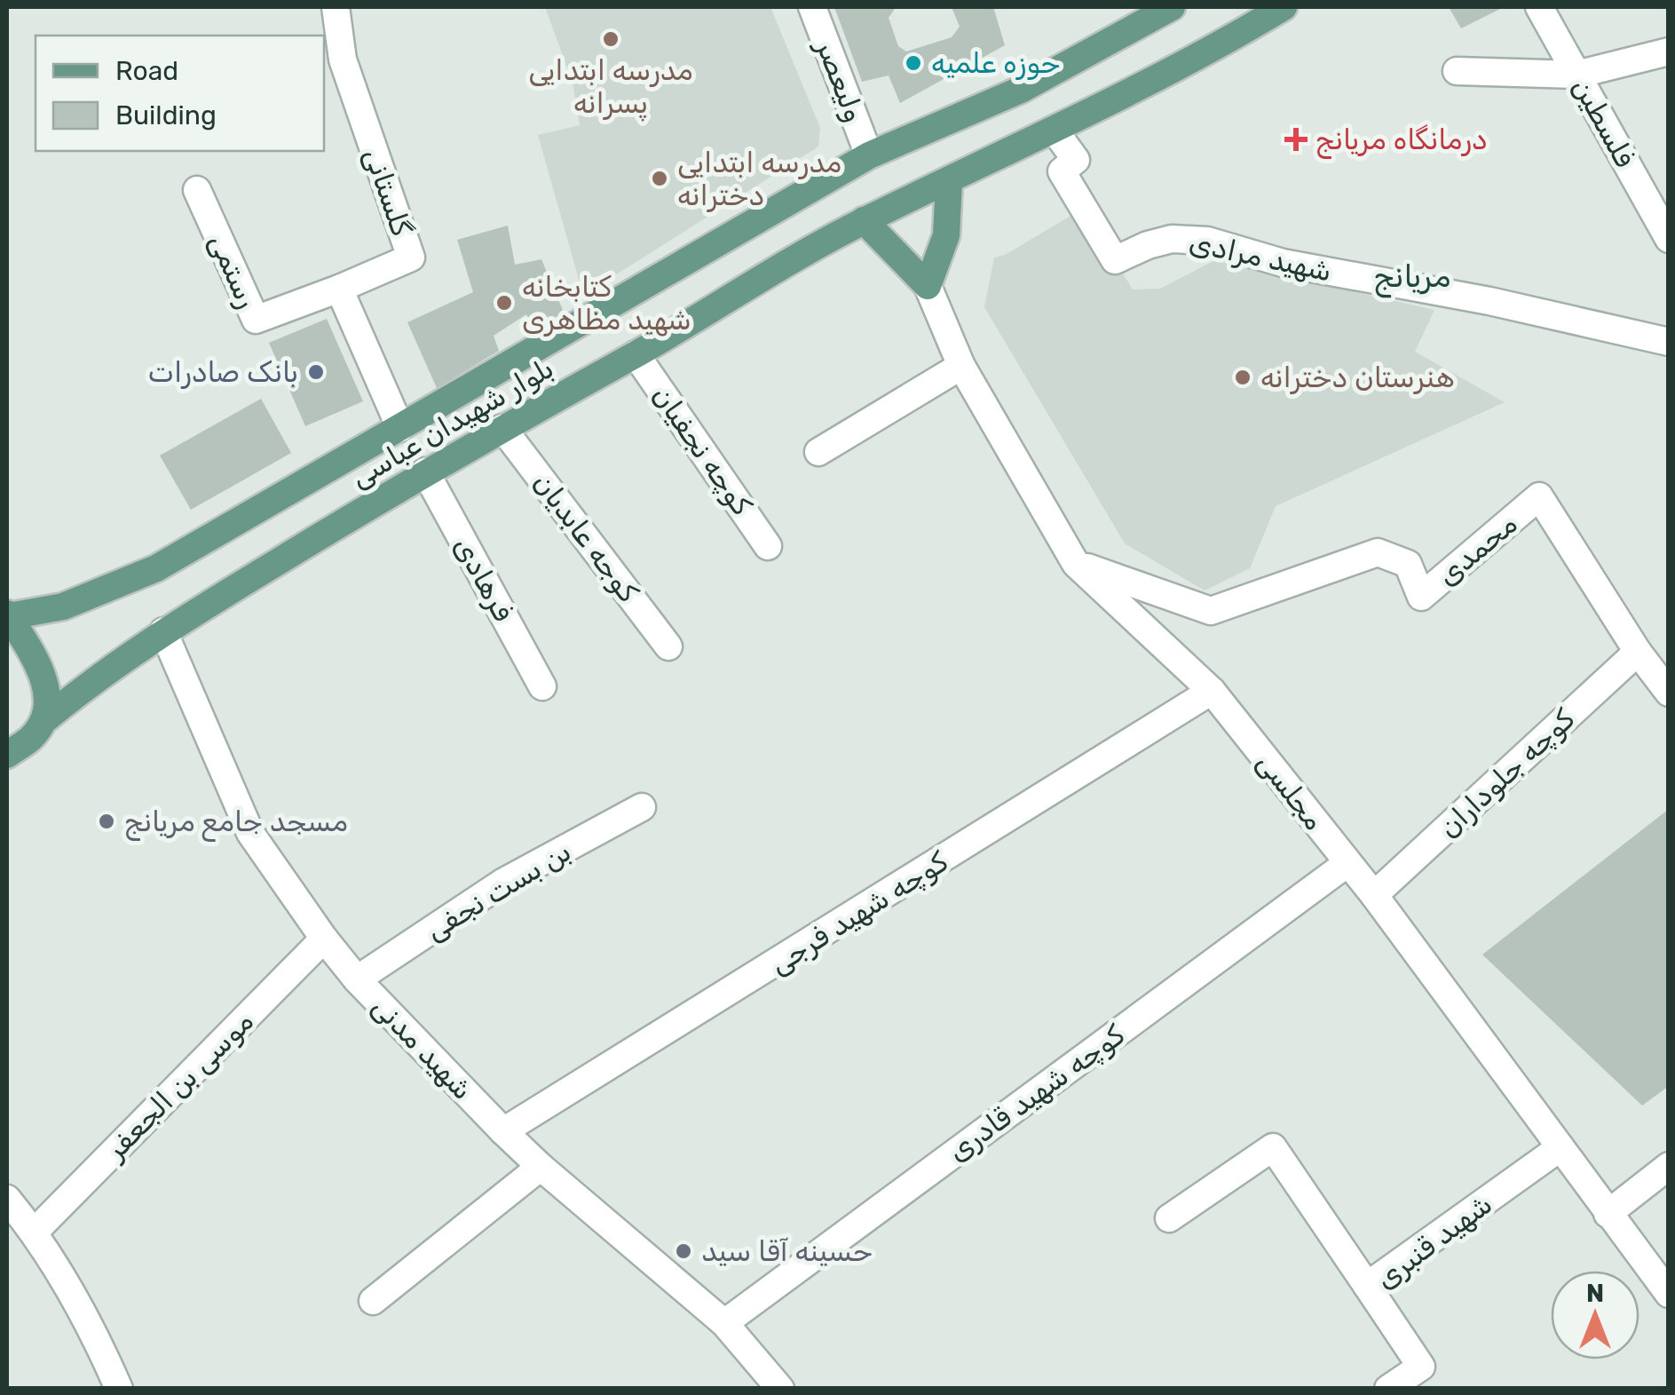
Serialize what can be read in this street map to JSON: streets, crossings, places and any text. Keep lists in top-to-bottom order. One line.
{"streets":{"main road":["بلوار شهیدان عباسی"],"street":["ولیعصر","فلسطین","گلستانی","شهید مرادی","رستمی","کوچه نجفیان","کوجه عابدیان","محمدی","فرهادی","کوچه جلوداران","مجلسی","بن بست نجفی","کوچه شهید فرجی","شهید مدنی","موسی بن الجعفر","کوچه شهید قادری","شهید قنبری"]},"crossings":[["ولیعصر","بلوار شهیدان عباسی"],["گلستانی","رستمی"],["شهید مرادی","بلوار شهیدان عباسی"],["بلوار شهیدان عباسی","کوچه نجفیان"],["بلوار شهیدان عباسی","کوجه عابدیان"],["بلوار شهیدان عباسی","فرهادی"],["بلوار شهیدان عباسی","شهید مدنی"],["محمدی","کوچه جلوداران"],["محمدی","مجلسی"],["کوچه جلوداران","مجلسی"],["مجلسی","کوچه شهید فرجی"],["مجلسی","کوچه شهید قادری"],["مجلسی","شهید قنبری"],["بن بست نجفی","شهید مدنی"],["کوچه شهید فرجی","شهید مدنی"],["شهید مدنی","موسی بن الجعفر"],["شهید مدنی","کوچه شهید قادری"]],"districts":["مریانج"],"places":{"other":["مدرسه ابتدایی پسرانه","حوزه علمیه","مدرسه ابتدایی دخترانه","کتابخانه شهید مظاهری","بانک صادرات","هنرستان دخترانه","مسجد جامع مریانج","حسینه آقا سید"],"health":["درمانگاه مریانج"]},"legend":["Road","Building"],"north":"top"}
